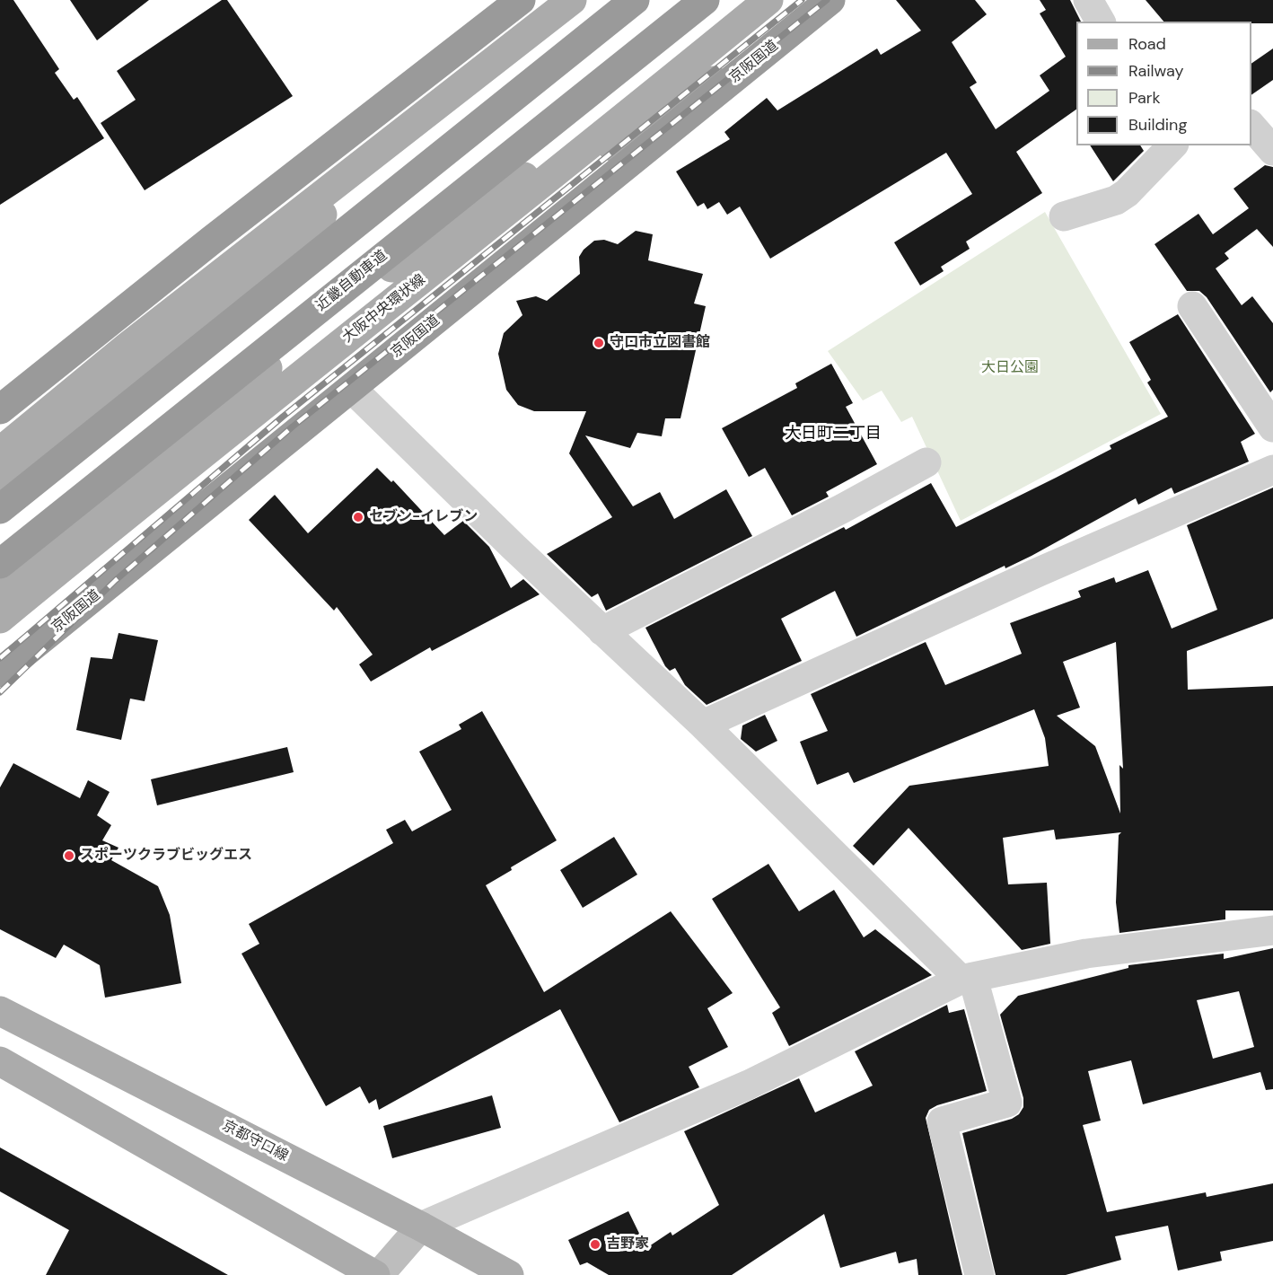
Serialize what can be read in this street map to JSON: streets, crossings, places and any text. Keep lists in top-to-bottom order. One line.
{"streets":{"highway":["京阪国道","近畿自動車道"],"main road":["大阪中央環状線","京都守口線"]},"districts":["大日町二丁目"],"parks":["大日公園"],"places":["守口市立図書館","セブン-イレブン","スポーツクラブビッグエス","吉野家"],"legend":["Road","Railway","Park","Building"]}
